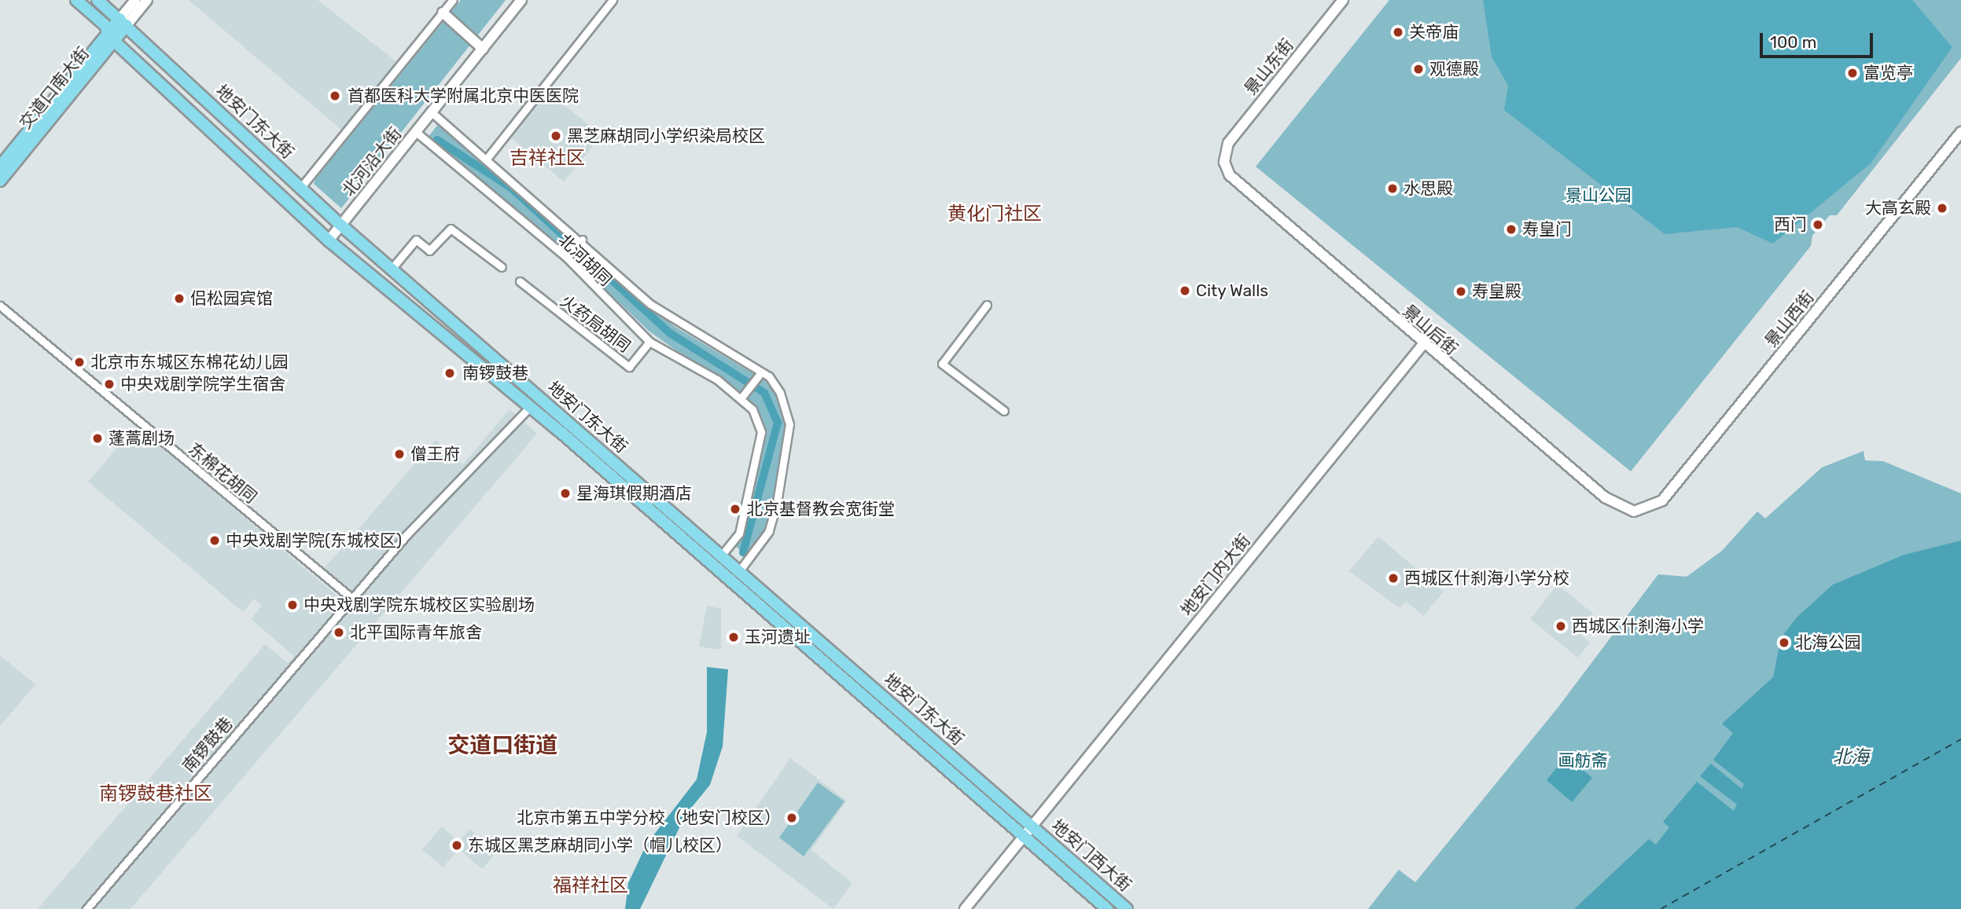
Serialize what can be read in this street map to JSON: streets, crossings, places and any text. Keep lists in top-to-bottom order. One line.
{"streets":{"main road":["交道口南大街","地安门东大街","地安门西大街"],"street":["景山东街","北河沿大街","北河胡同","景山西街","火药局胡同","景山后街","东棉花胡同","地安门内大街","南锣鼓巷"]},"crossings":[["景山东街","景山后街"],["交道口南大街","地安门东大街"],["地安门东大街","北河沿大街"],["地安门东大街","地安门内大街"],["地安门东大街","南锣鼓巷"],["地安门东大街","地安门西大街"],["北河沿大街","北河胡同"],["北河胡同","火药局胡同"],["景山西街","景山后街"],["景山后街","地安门内大街"],["东棉花胡同","南锣鼓巷"],["地安门内大街","地安门西大街"]],"districts":["吉祥社区","黄化门社区","交道口街道","南锣鼓巷社区","福祥社区"],"water":["北海"],"parks":["景山公园","画舫斋"],"places":["关帝庙","观德殿","富览亭","首都医科大学附属北京中医医院","黑芝麻胡同小学织染局校区","水思殿","大高玄殿","西门","寿皇门","City Walls","寿皇殿","侣松园宾馆","北京市东城区东棉花幼儿园","南锣鼓巷","中央戏剧学院学生宿舍","蓬蒿剧场","僧王府","星海琪假期酒店","北京基督教会宽街堂","中央戏剧学院(东城校区)","西城区什刹海小学分校","中央戏剧学院东城校区实验剧场","西城区什刹海小学","北平国际青年旅舍","玉河遗址","北海公园","北京市第五中学分校（地安门校区）","东城区黑芝麻胡同小学（帽儿校区）"],"scale_bar":"100 m"}
